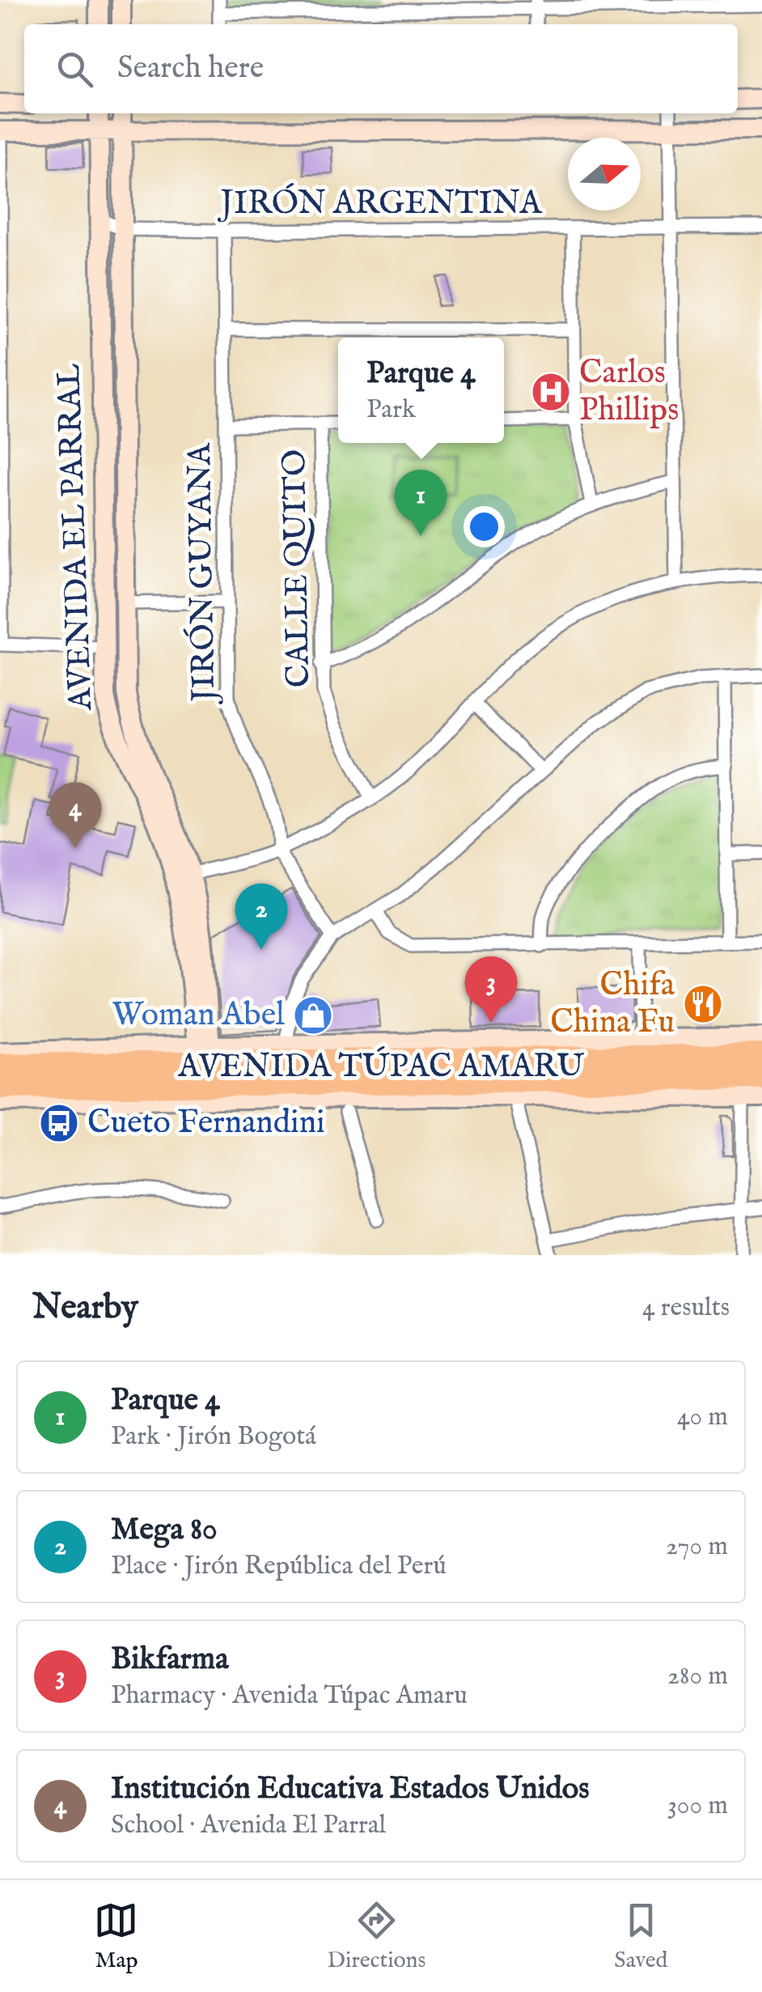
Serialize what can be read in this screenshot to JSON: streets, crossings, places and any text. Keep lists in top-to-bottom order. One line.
{"streets":{"highway":["AVENIDA TÚPAC AMARU"],"main road":["AVENIDA EL PARRAL"],"street":["JIRÓN ARGENTINA","CALLE QUITO","JIRÓN GUYANA"]},"crossings":[["JIRÓN ARGENTINA","AVENIDA EL PARRAL"],["JIRÓN ARGENTINA","JIRÓN GUYANA"],["AVENIDA EL PARRAL","AVENIDA TÚPAC AMARU"]],"places":{"hospital":["Carlos Phillips"],"restaurant":["Chifa China Fu"],"shop":["Woman Abel"],"bus stop":["Cueto Fernandini"]},"north":"right","page":{"search":"Search here","popup":["Parque 4","Park"],"pins":["1","4","2","3"],"heading":["Nearby","4 results"],"list":[{"mark":"1","name":"Parque 4","note":"Park · Jirón Bogotá","value":"40 m"},{"mark":"2","name":"Mega 80","note":"Place · Jirón República del Perú","value":"270 m"},{"mark":"3","name":"Bikfarma","note":"Pharmacy · Avenida Túpac Amaru","value":"280 m"},{"mark":"4","name":"Institución Educativa Estados Unidos","note":"School · Avenida El Parral","value":"300 m"}],"nav":["Map","Directions","Saved"]}}
